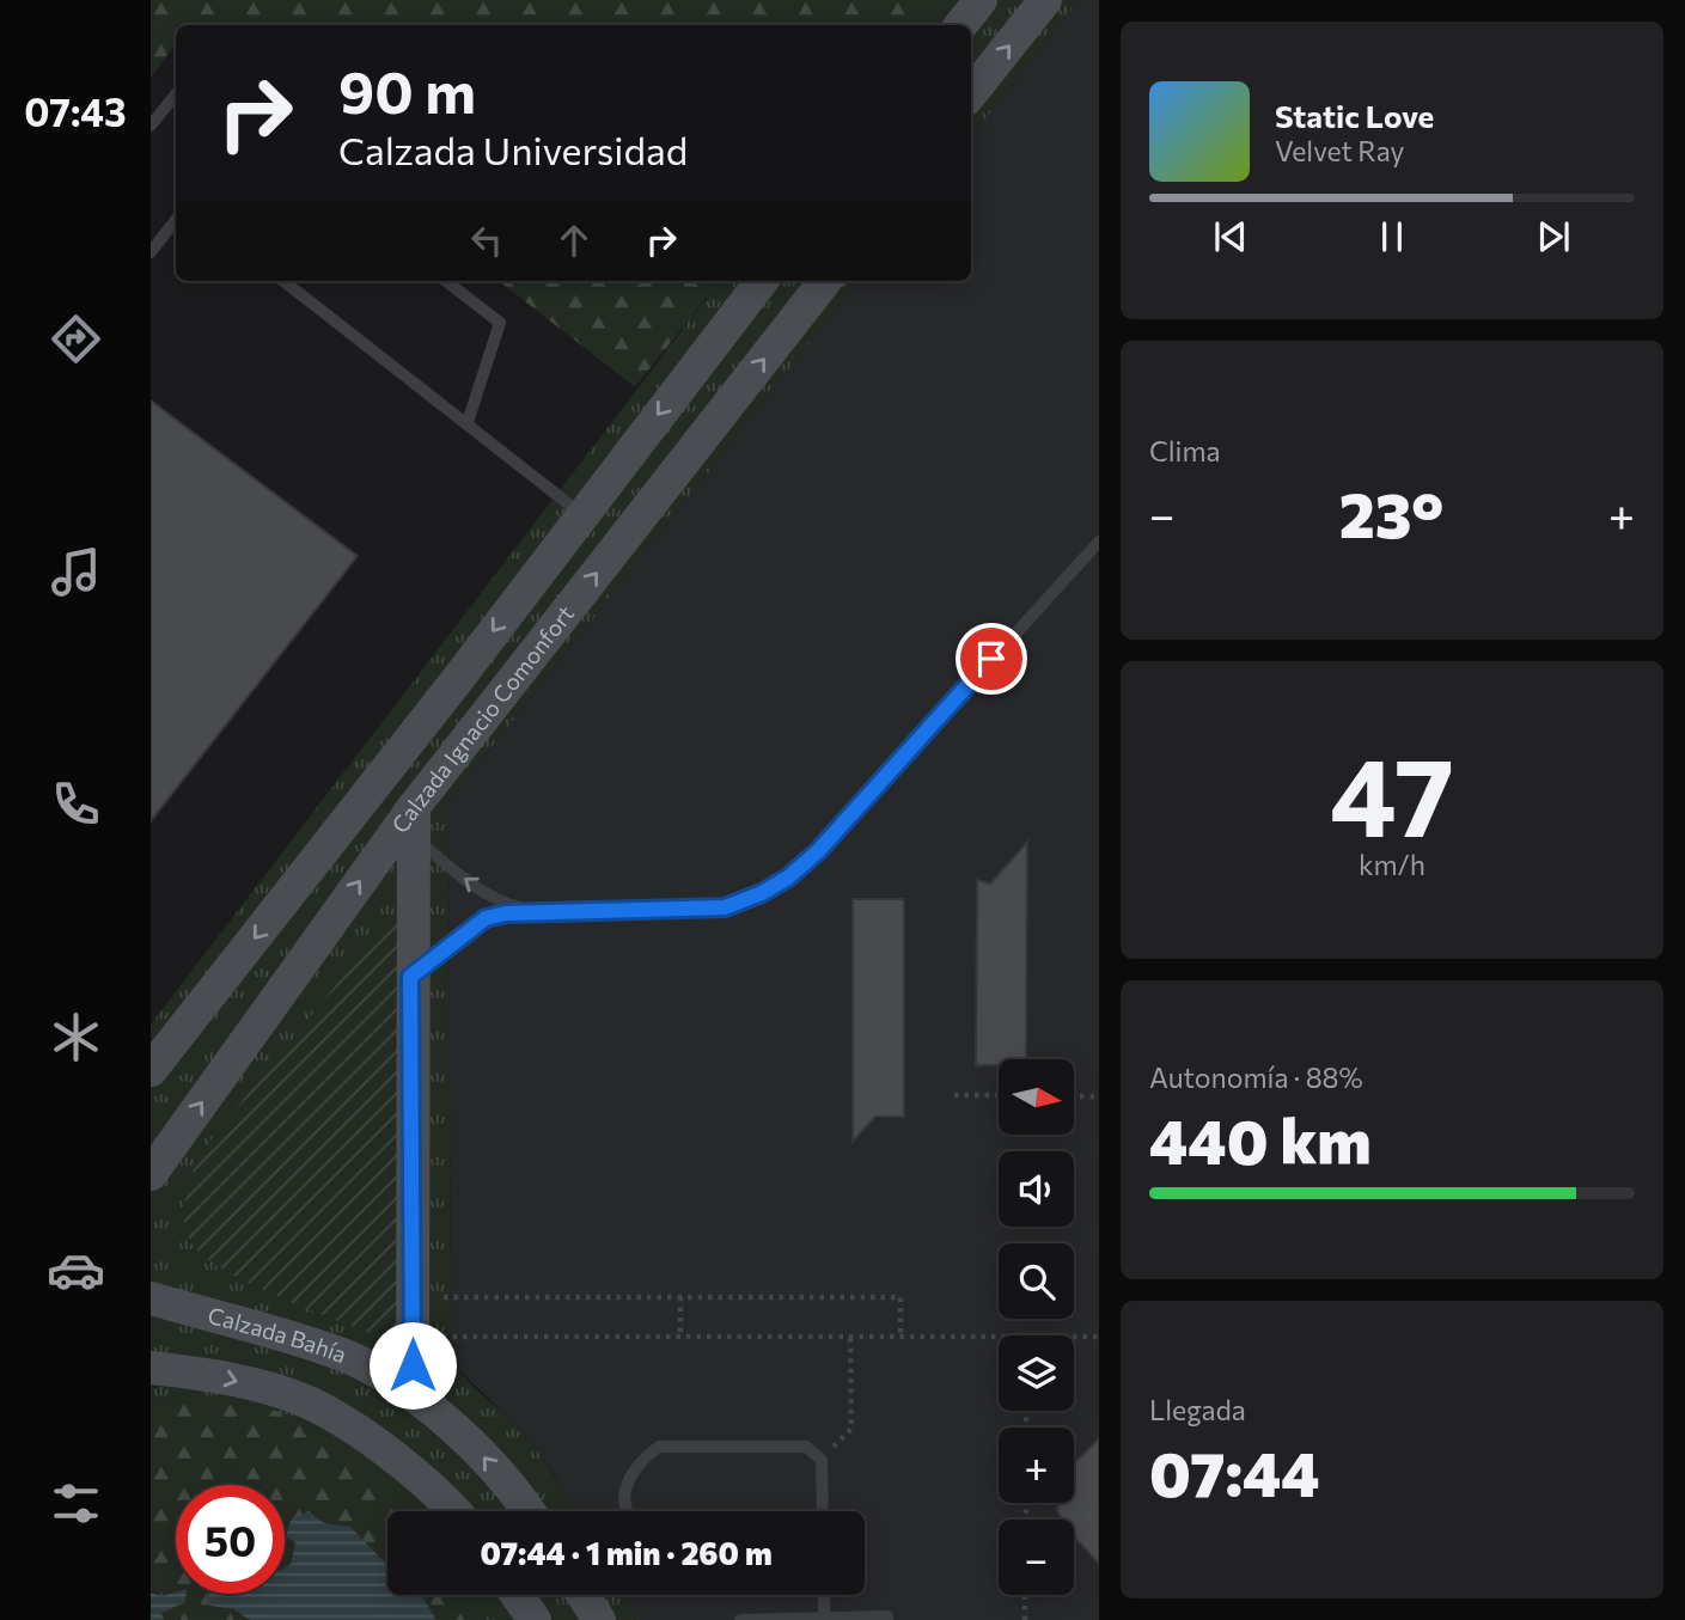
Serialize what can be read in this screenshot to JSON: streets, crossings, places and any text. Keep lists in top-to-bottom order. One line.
{"streets":{"main road":["Calzada Ignacio Comonfort","Calzada Bahía"]},"north":"right","page":{"tabs":"07:43","turn":["90 m","Calzada Universidad"],"song":["Static Love","Velvet Ray"],"tile":["Clima",["47","km/h"],["Autonomía · 88%","440 km"],["Llegada","07:44"]],"heat":["−","23°","+"],"map_buttons":["+","−"],"limit":"50","trip":"07:44 · 1 min · 260 m"}}
